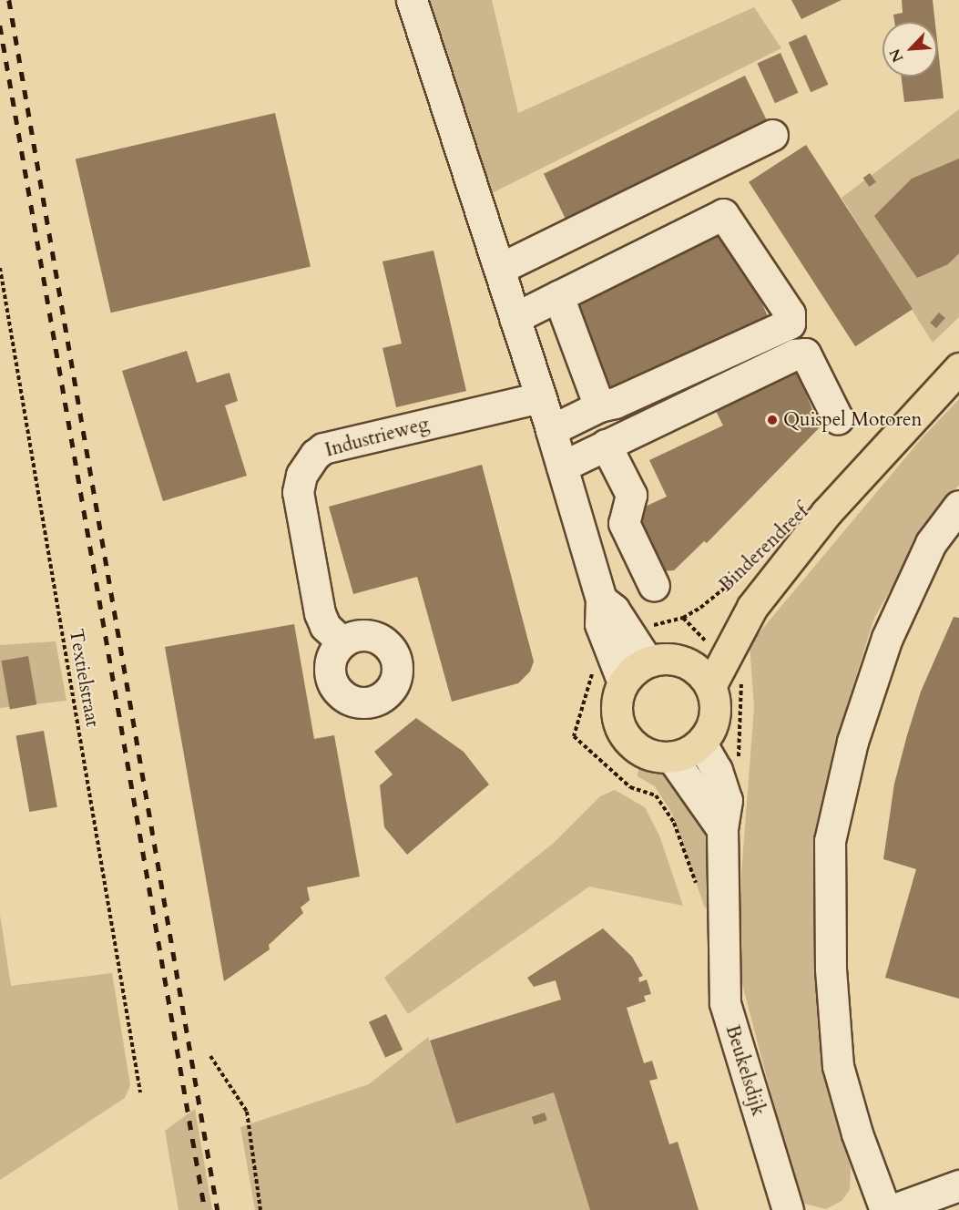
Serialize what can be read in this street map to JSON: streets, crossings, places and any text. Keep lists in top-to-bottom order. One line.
{"streets":{"main road":["Binderendreef"],"street":["Industrieweg","Beukelsdijk"],"path":["Textielstraat"]},"crossings":[["Binderendreef","Beukelsdijk"]],"places":["Quispel Motoren"],"north":"bottom left"}
